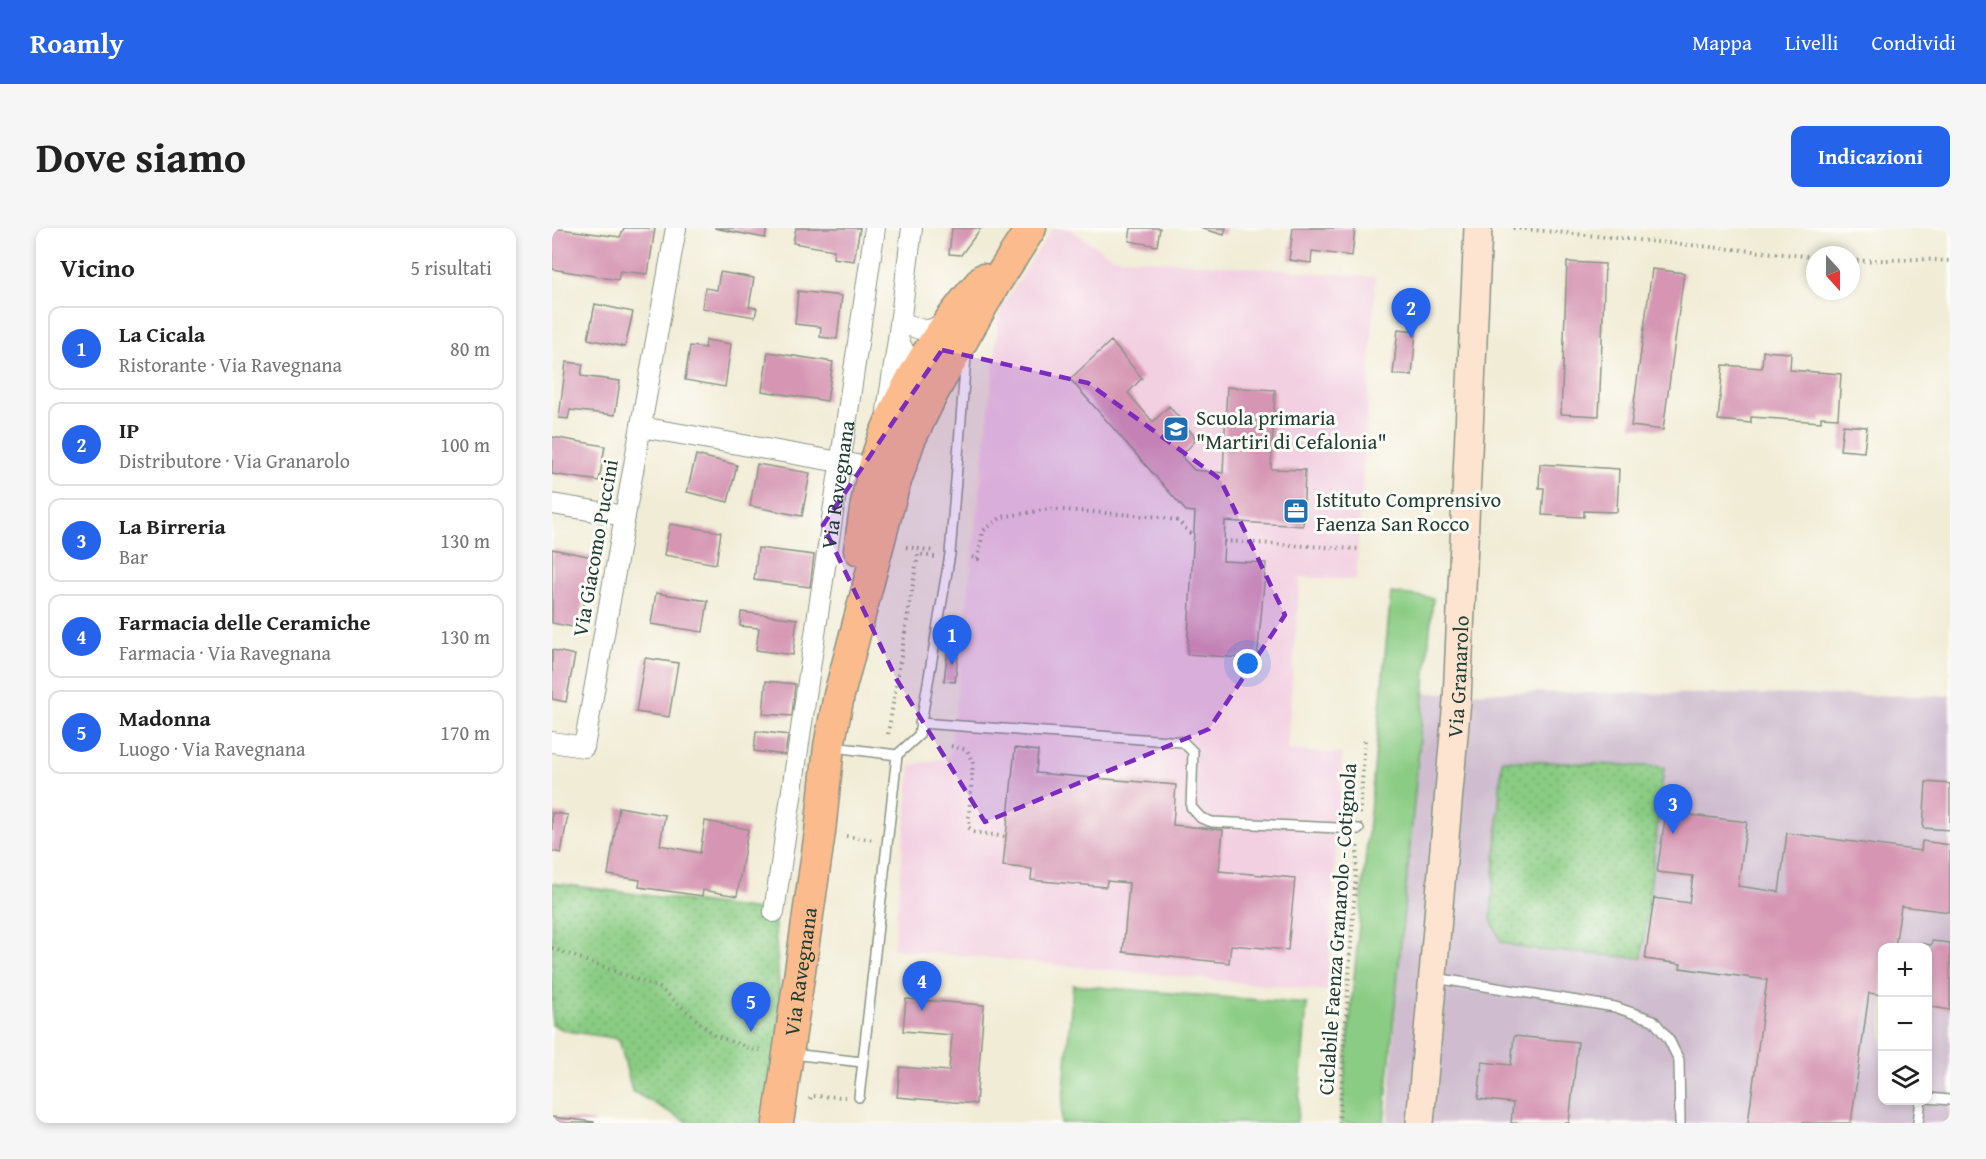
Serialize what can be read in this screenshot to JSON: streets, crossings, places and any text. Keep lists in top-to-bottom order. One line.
{"streets":{"main road":["Via Ravegnana","Via Granarolo"],"street":["Via Giacomo Puccini"],"path":["Ciclabile Faenza Granarolo - Cotignola"]},"places":{"school or university":["Scuola primaria \"Martiri di Cefalonia\""],"office":["Istituto Comprensivo Faenza San Rocco"]},"north":"bottom","page":{"header":"Roamly","nav":["Mappa","Livelli","Condividi"],"title":"Dove siamo","buttons":"Indicazioni","heading":["Vicino","5 risultati"],"pins":["2","1","3","4","5"],"list":[{"mark":"1","name":"La Cicala","note":"Ristorante · Via Ravegnana","value":"80 m"},{"mark":"2","name":"IP","note":"Distributore · Via Granarolo","value":"100 m"},{"mark":"3","name":"La Birreria","note":"Bar","value":"130 m"},{"mark":"4","name":"Farmacia delle Ceramiche","note":"Farmacia · Via Ravegnana","value":"130 m"},{"mark":"5","name":"Madonna","note":"Luogo · Via Ravegnana","value":"170 m"}],"map_buttons":["+","−"]}}
